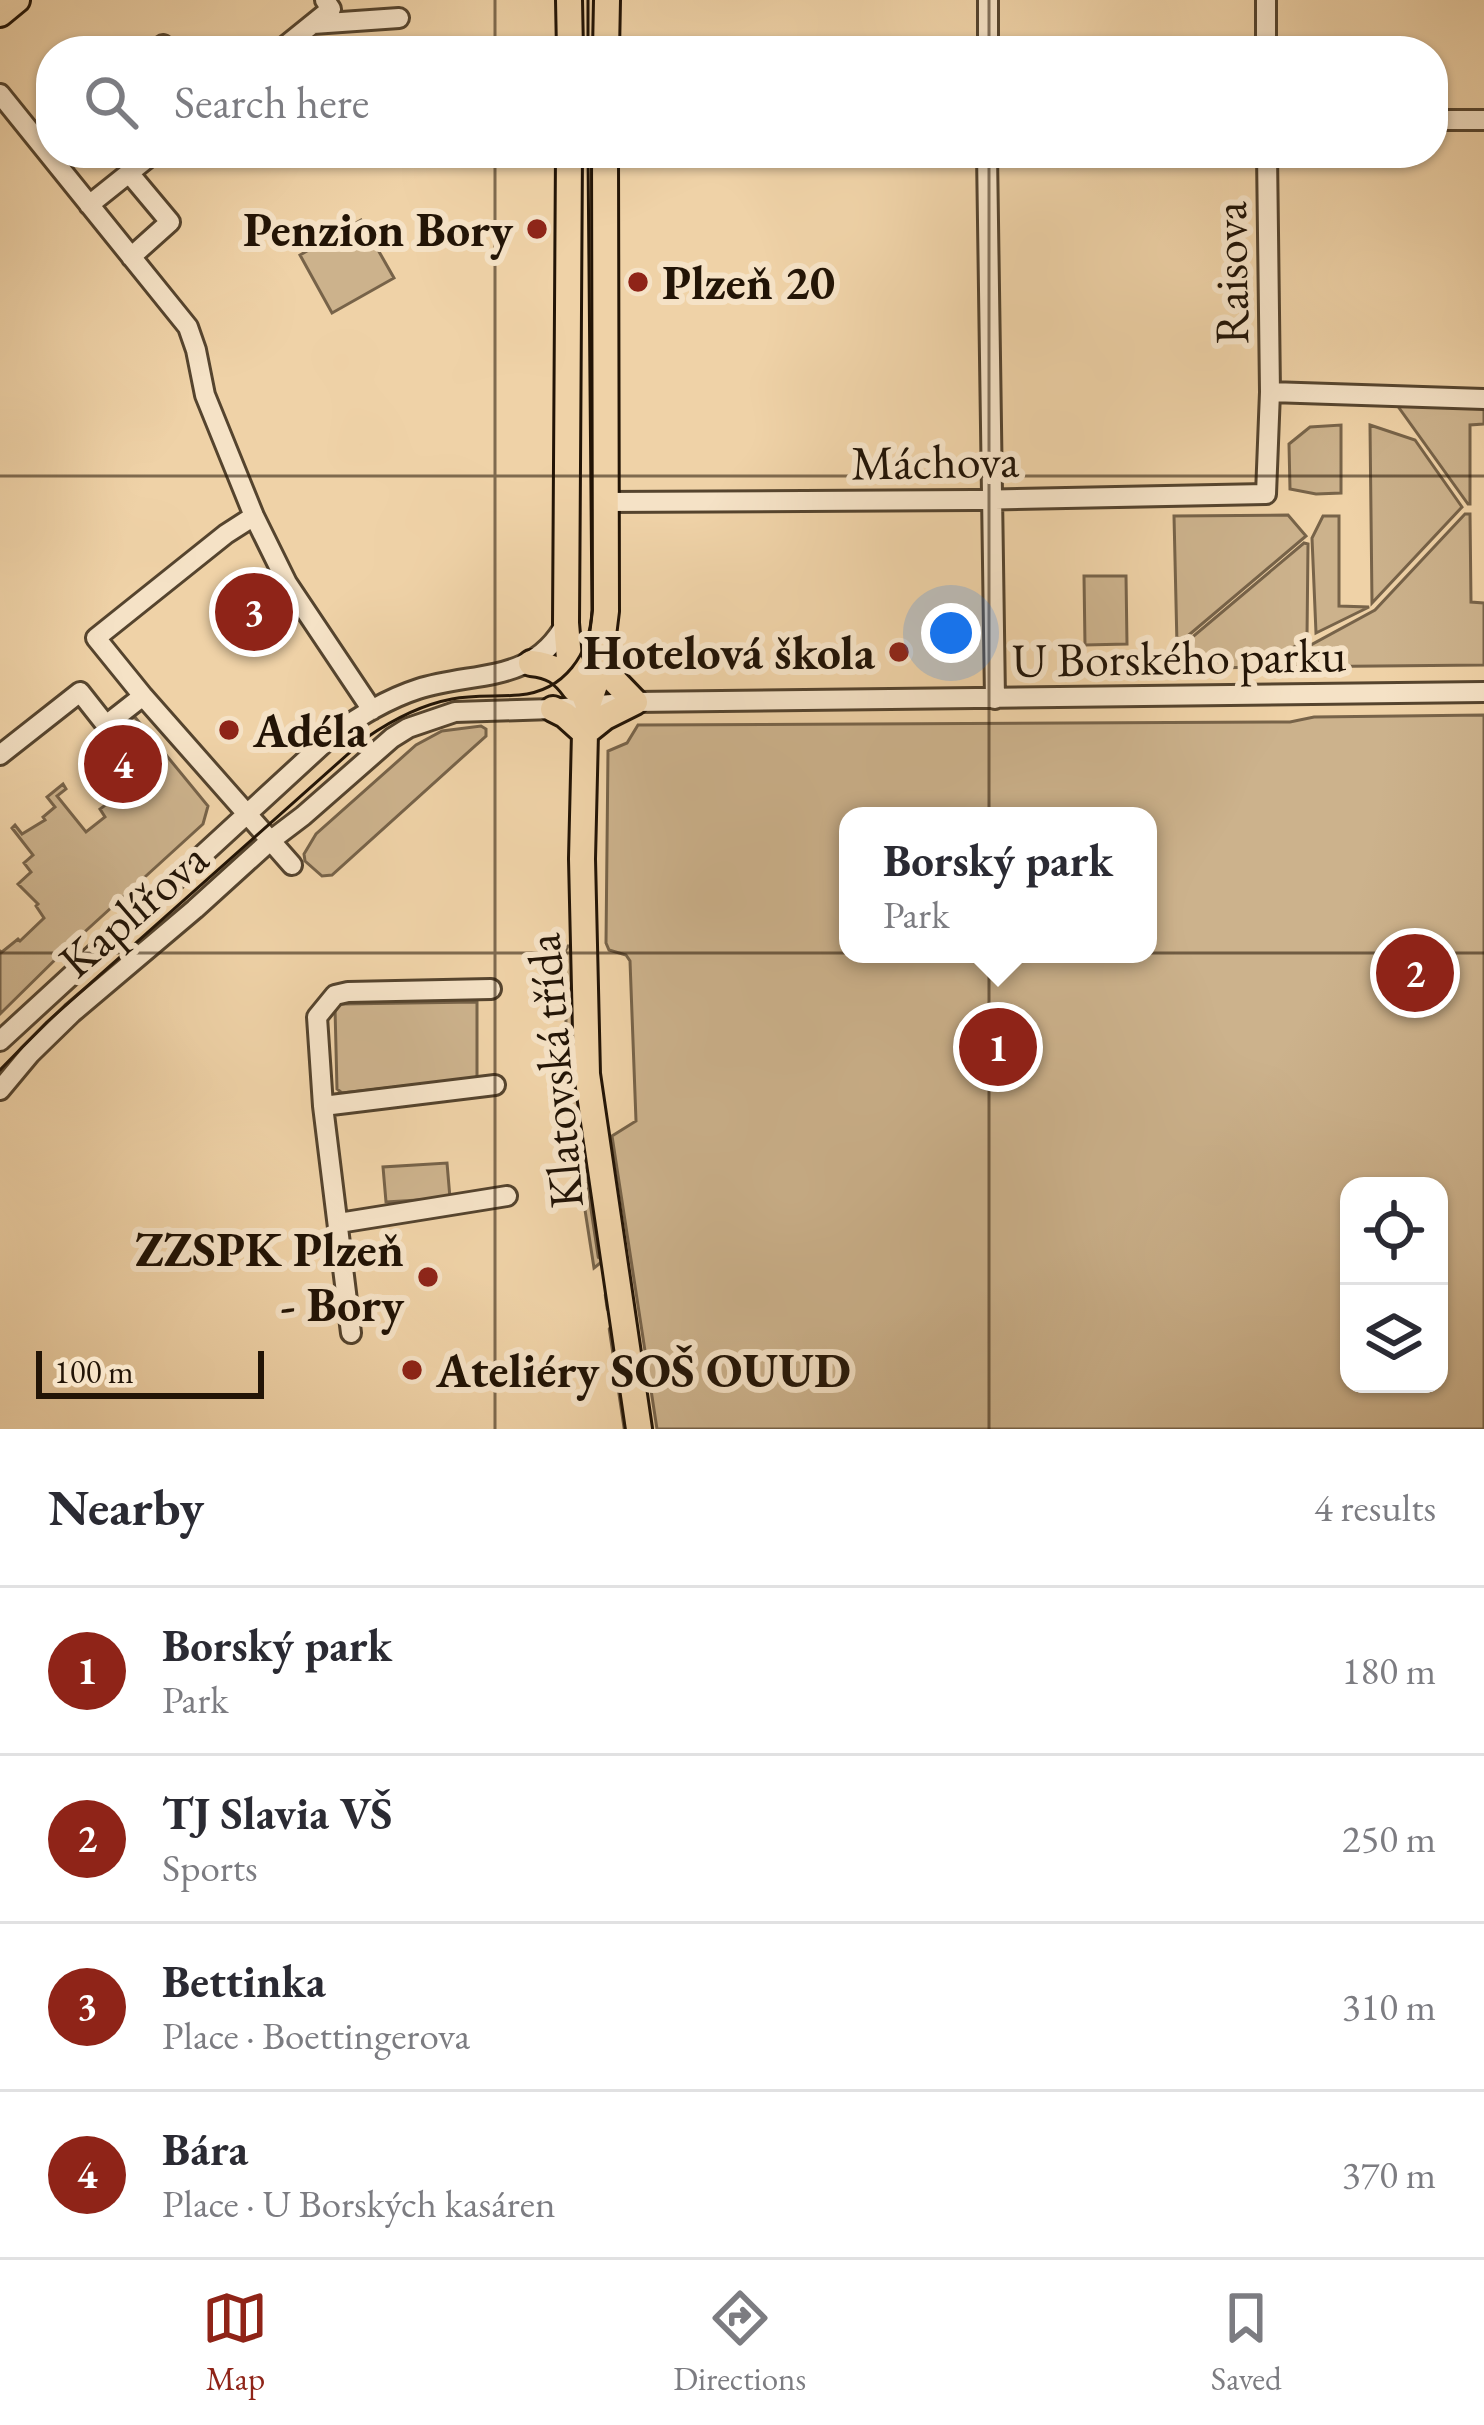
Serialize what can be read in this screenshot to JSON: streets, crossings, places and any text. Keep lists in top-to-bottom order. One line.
{"streets":{"main road":["Klatovská třída"],"street":["Raisova","Máchova","U Borského parku","Kaplířova"]},"crossings":[["Raisova","Máchova"],["Máchova","Klatovská třída"],["U Borského parku","Kaplířova"],["U Borského parku","Klatovská třída"],["Kaplířova","Klatovská třída"]],"places":["Penzion Bory","Plzeň 20","Hotelová škola","Adéla","ZZSPK Plzeň - Bory","Ateliéry SOŠ OUUD"],"scale_bar":"100 m","page":{"search":"Search here","pins":["3","4","2","1"],"popup":["Borský park","Park"],"scale":"100 m","heading":["Nearby","4 results"],"list":[{"mark":"1","name":"Borský park","note":"Park","value":"180 m"},{"mark":"2","name":"TJ Slavia VŠ","note":"Sports","value":"250 m"},{"mark":"3","name":"Bettinka","note":"Place · Boettingerova","value":"310 m"},{"mark":"4","name":"Bára","note":"Place · U Borských kasáren","value":"370 m"}],"nav":["Map","Directions","Saved"]}}
